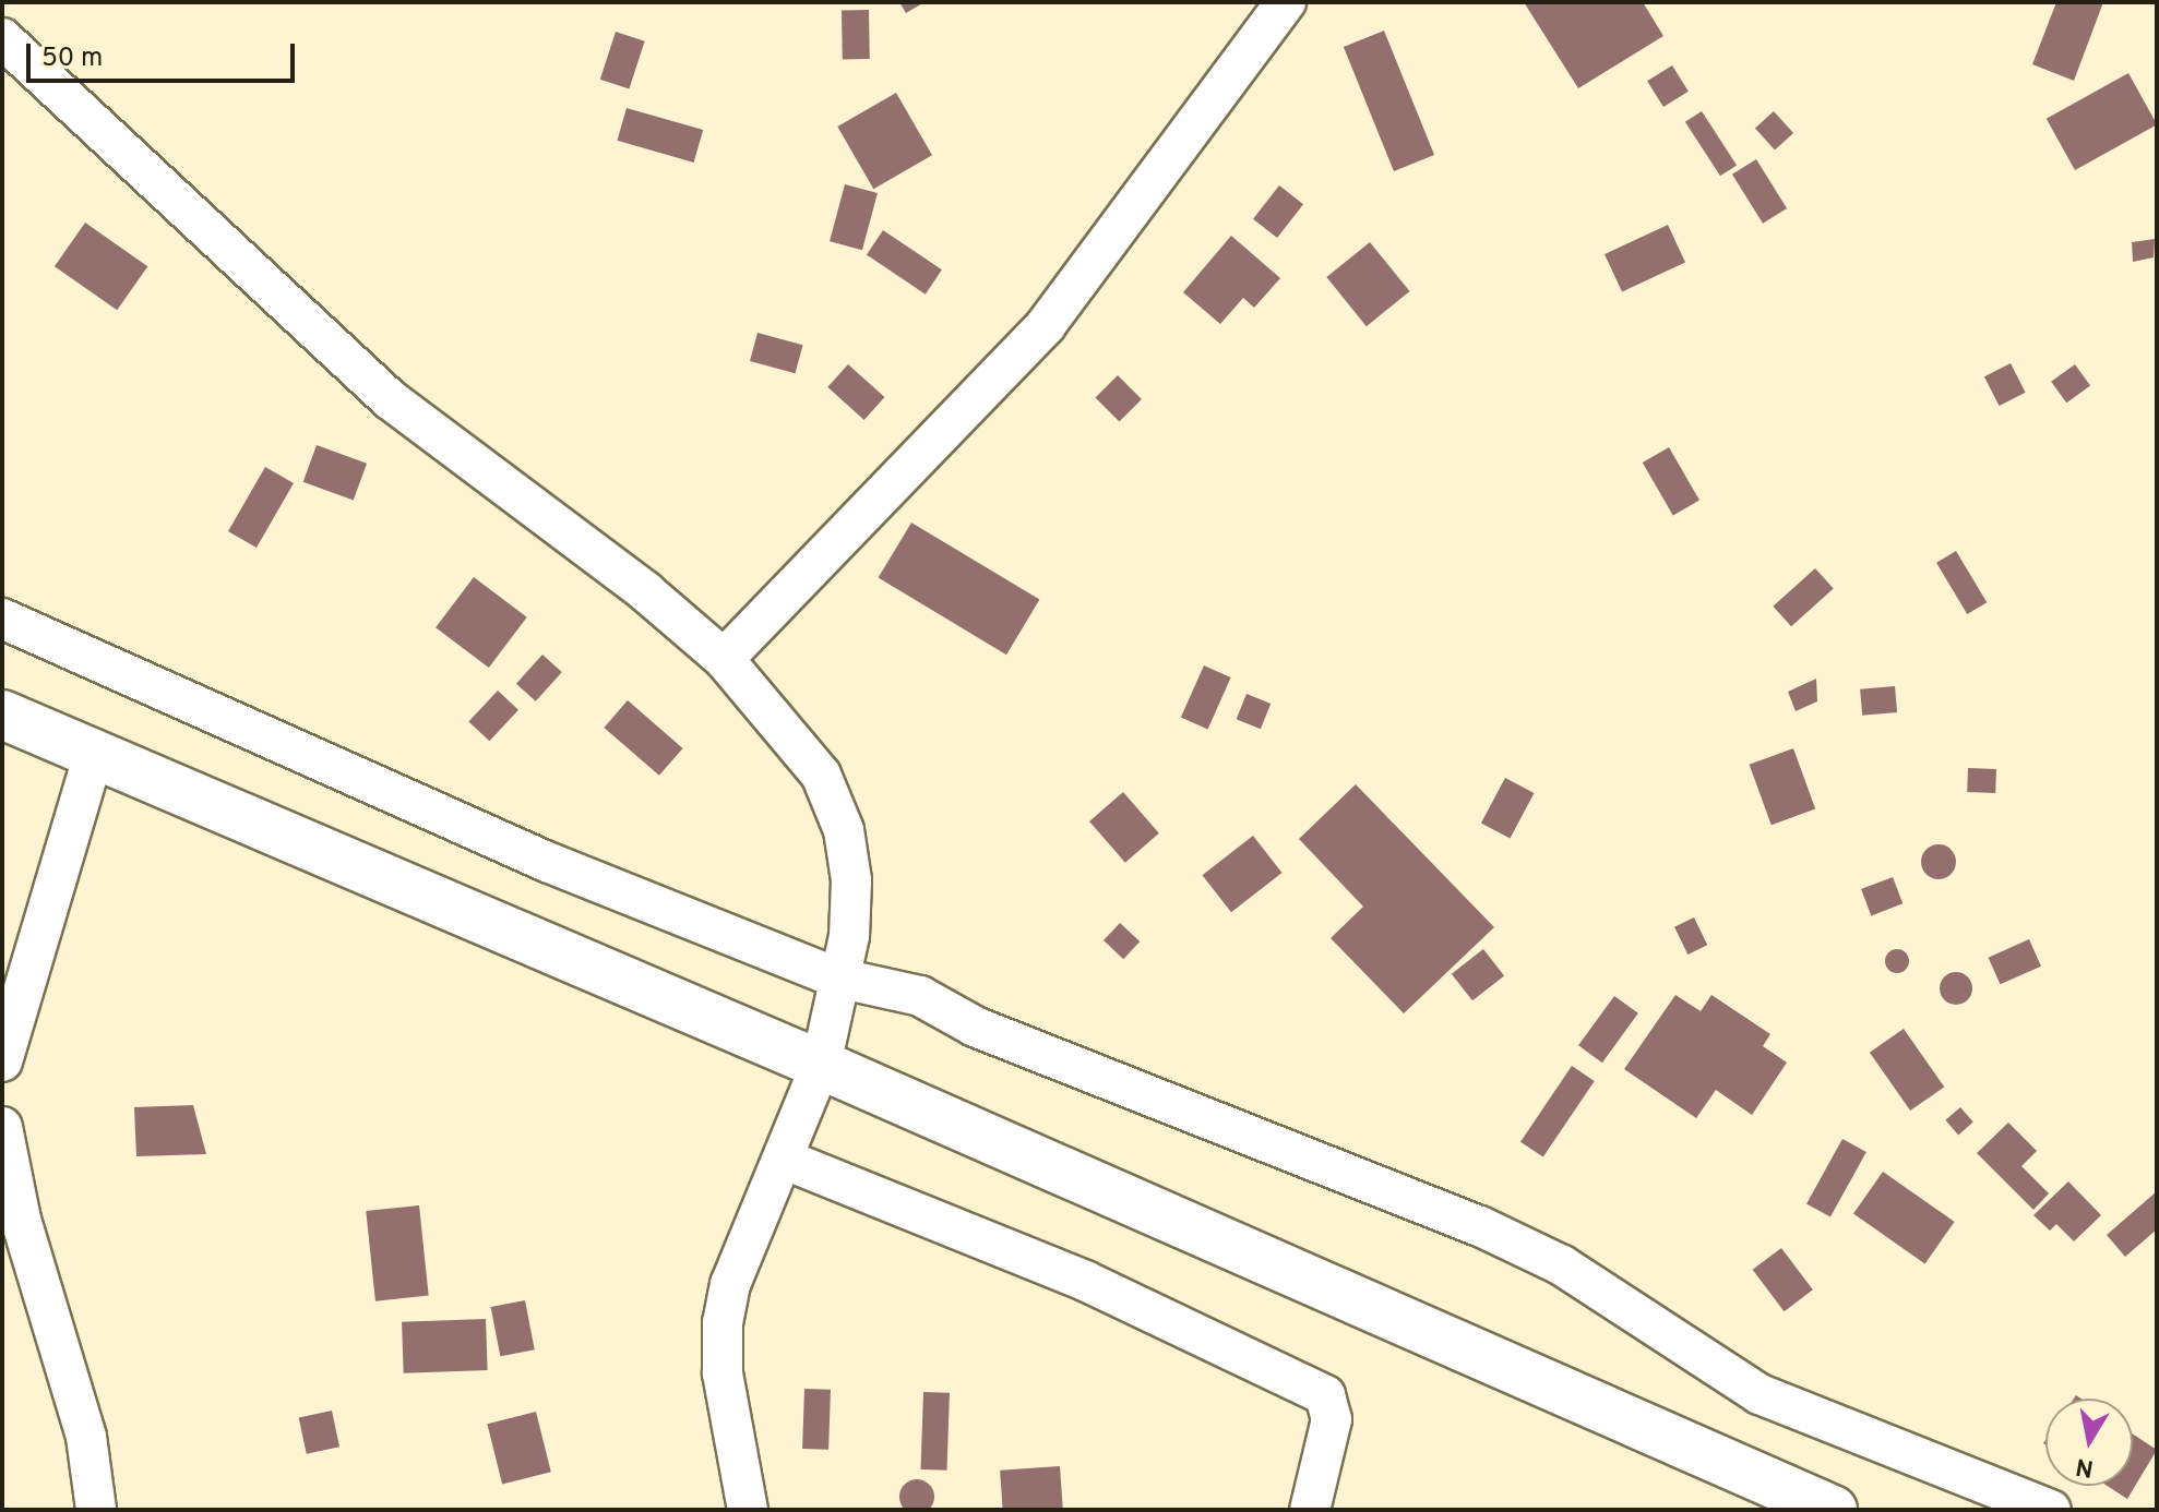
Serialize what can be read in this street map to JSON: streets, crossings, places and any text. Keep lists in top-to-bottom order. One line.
{"scale_bar":"50 m","north":"bottom"}
